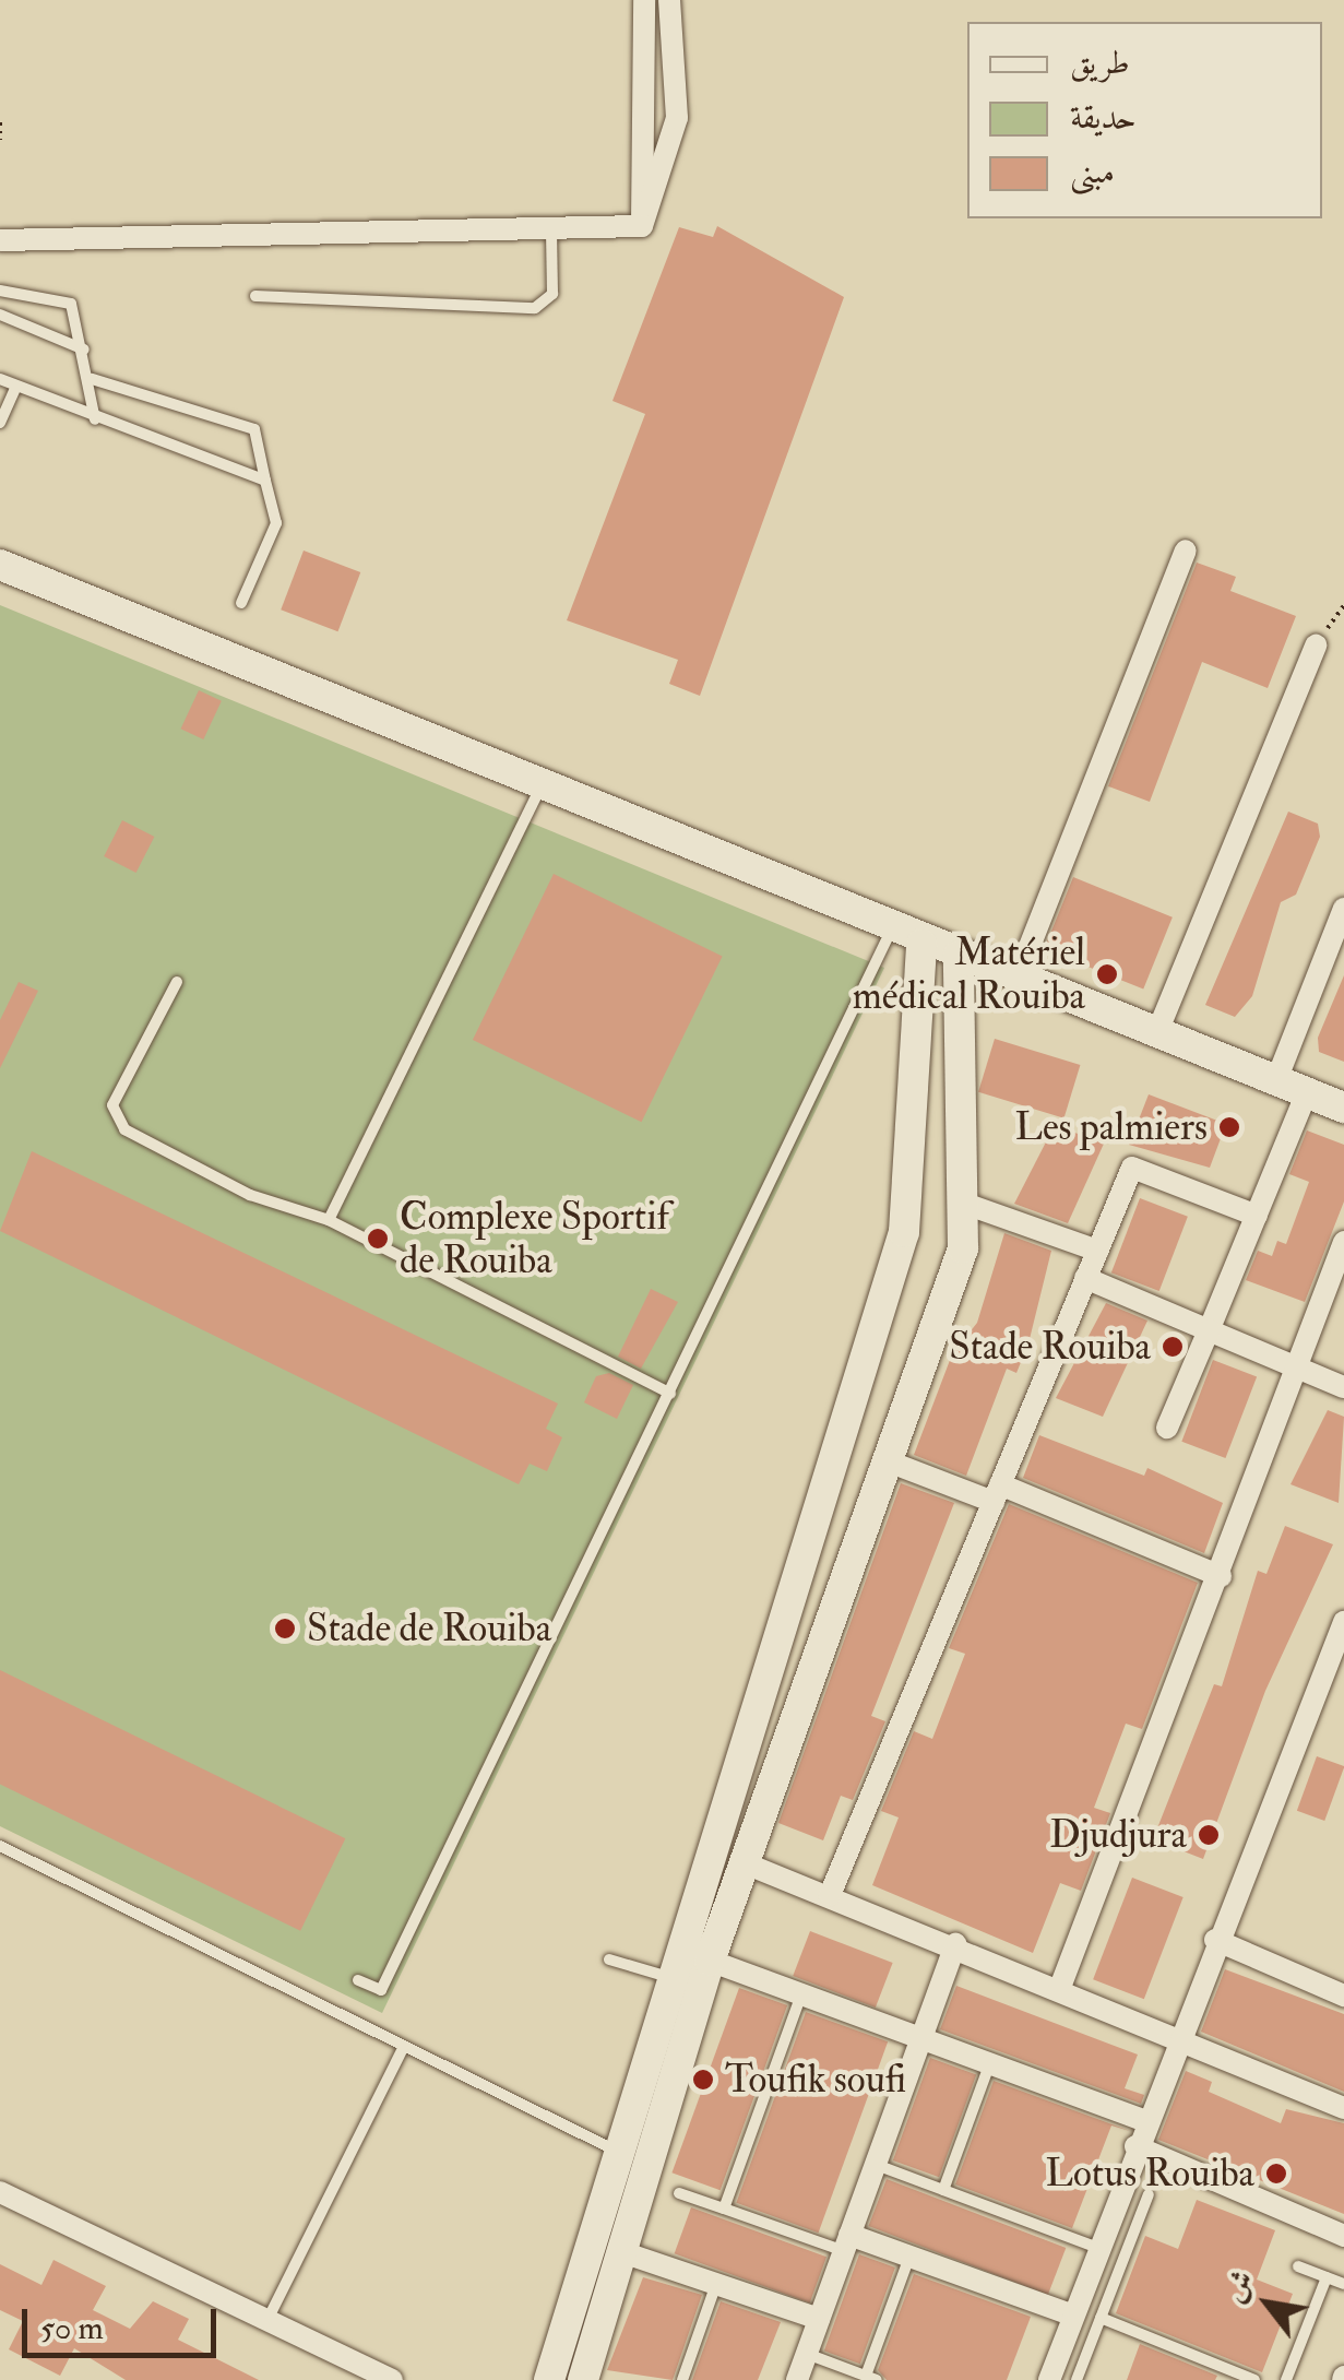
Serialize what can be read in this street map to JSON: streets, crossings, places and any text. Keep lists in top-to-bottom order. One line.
{"places":["Matériel médical Rouiba","Les palmiers","Complexe Sportif de Rouiba","Stade Rouiba","Stade de Rouiba","Djudjura","Toufik soufi","Lotus Rouiba"],"legend":["طريق","حديقة","مبنى"],"scale_bar":"50 m","north":"top left"}
